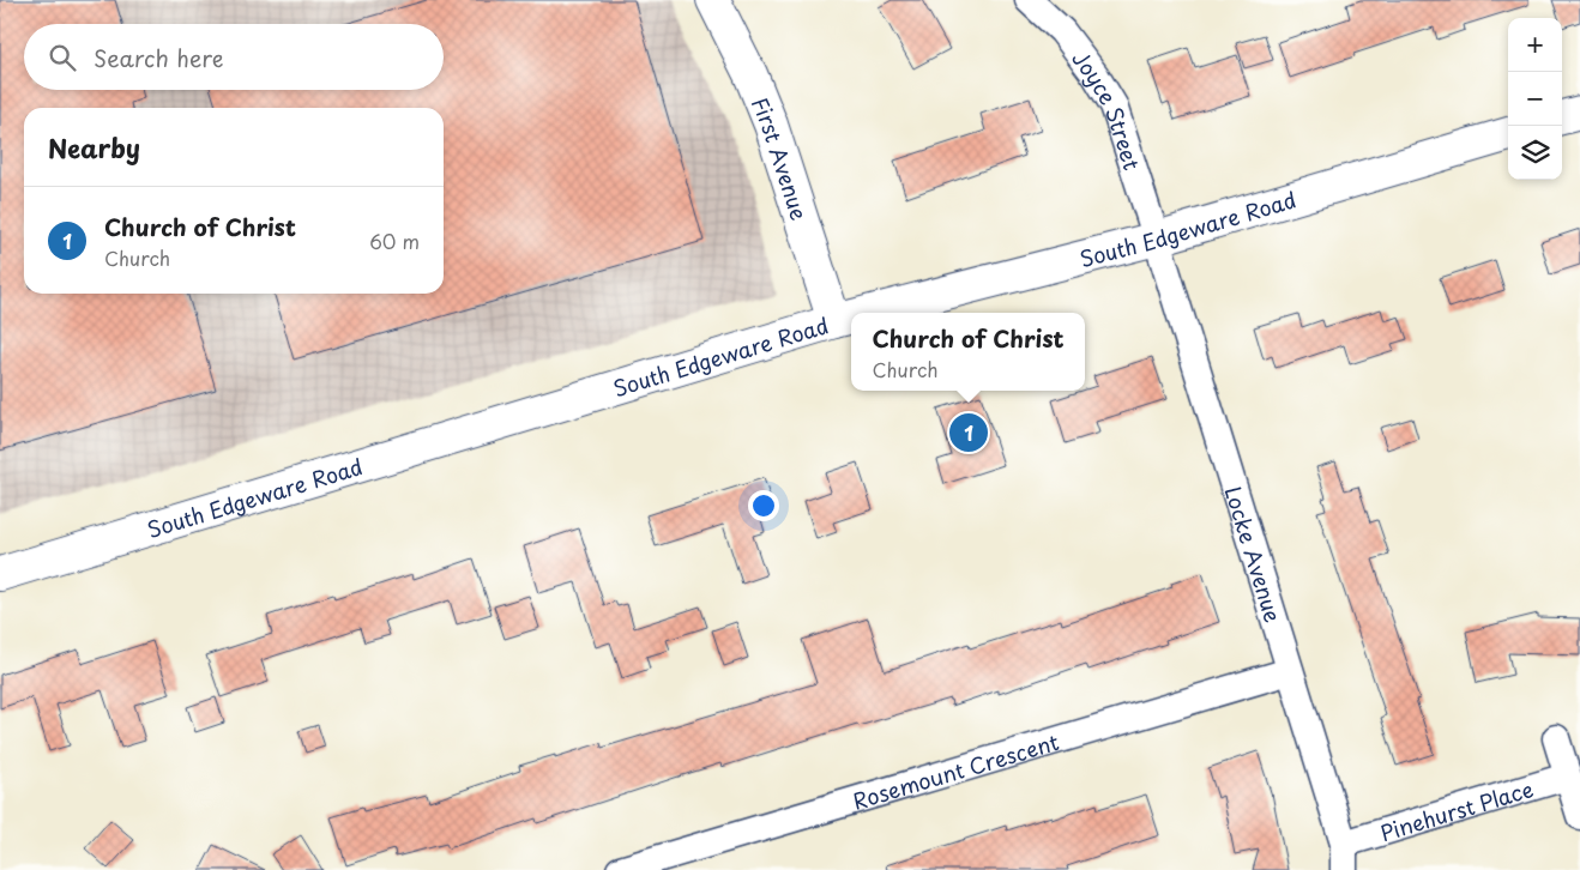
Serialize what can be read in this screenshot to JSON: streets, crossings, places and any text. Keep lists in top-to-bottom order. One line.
{"streets":{"main road":["First Avenue","South Edgeware Road"],"street":["Joyce Street","Locke Avenue","Rosemount Crescent","Pinehurst Place"]},"crossings":[["Joyce Street","South Edgeware Road"],["Joyce Street","Locke Avenue"],["First Avenue","South Edgeware Road"],["South Edgeware Road","Locke Avenue"],["Locke Avenue","Rosemount Crescent"],["Locke Avenue","Pinehurst Place"]],"page":{"map_buttons":["+","−"],"search":"Search here","heading":"Nearby","list":[{"mark":"1","name":"Church of Christ","note":"Church","value":"60 m"}],"popup":["Church of Christ","Church"],"pins":"1"}}
